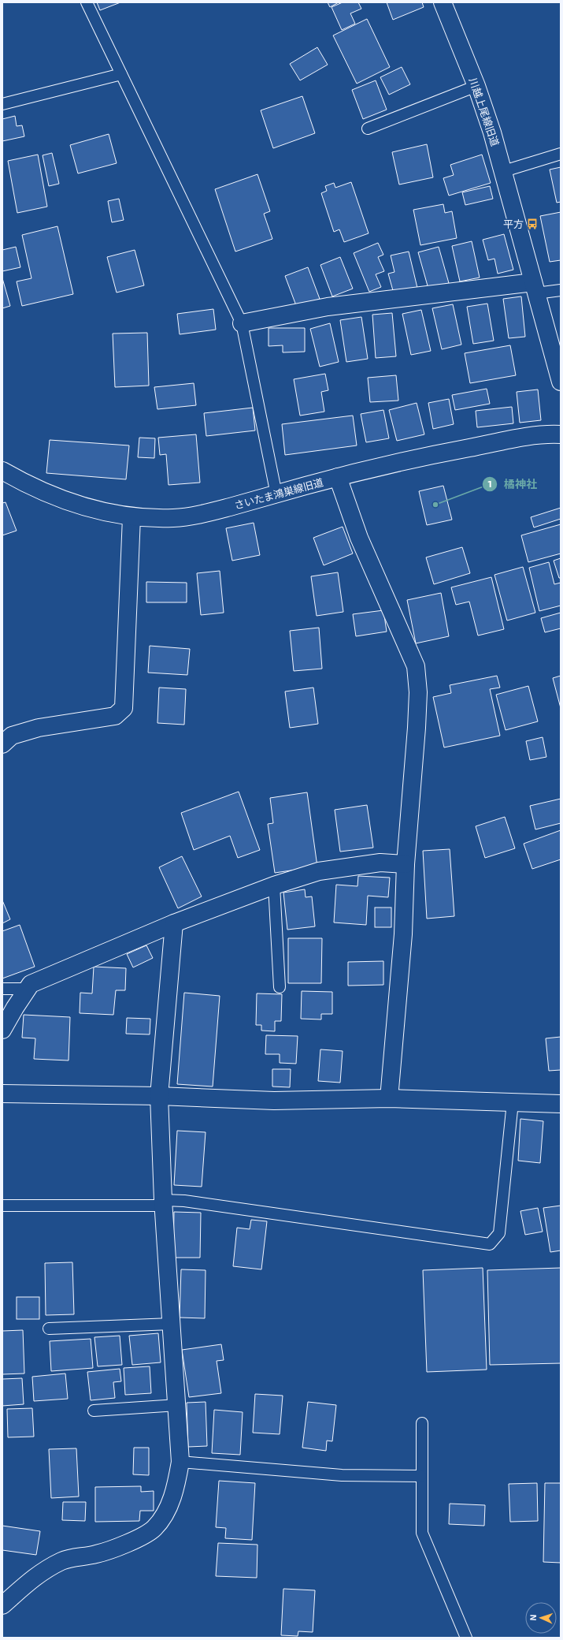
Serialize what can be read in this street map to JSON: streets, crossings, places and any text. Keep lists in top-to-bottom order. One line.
{"streets":{"street":["川越上尾線旧道","さいたま鴻巣線旧道"]},"places":{"bus stop":["平方"],"other":["橘神社"]},"north":"left"}
